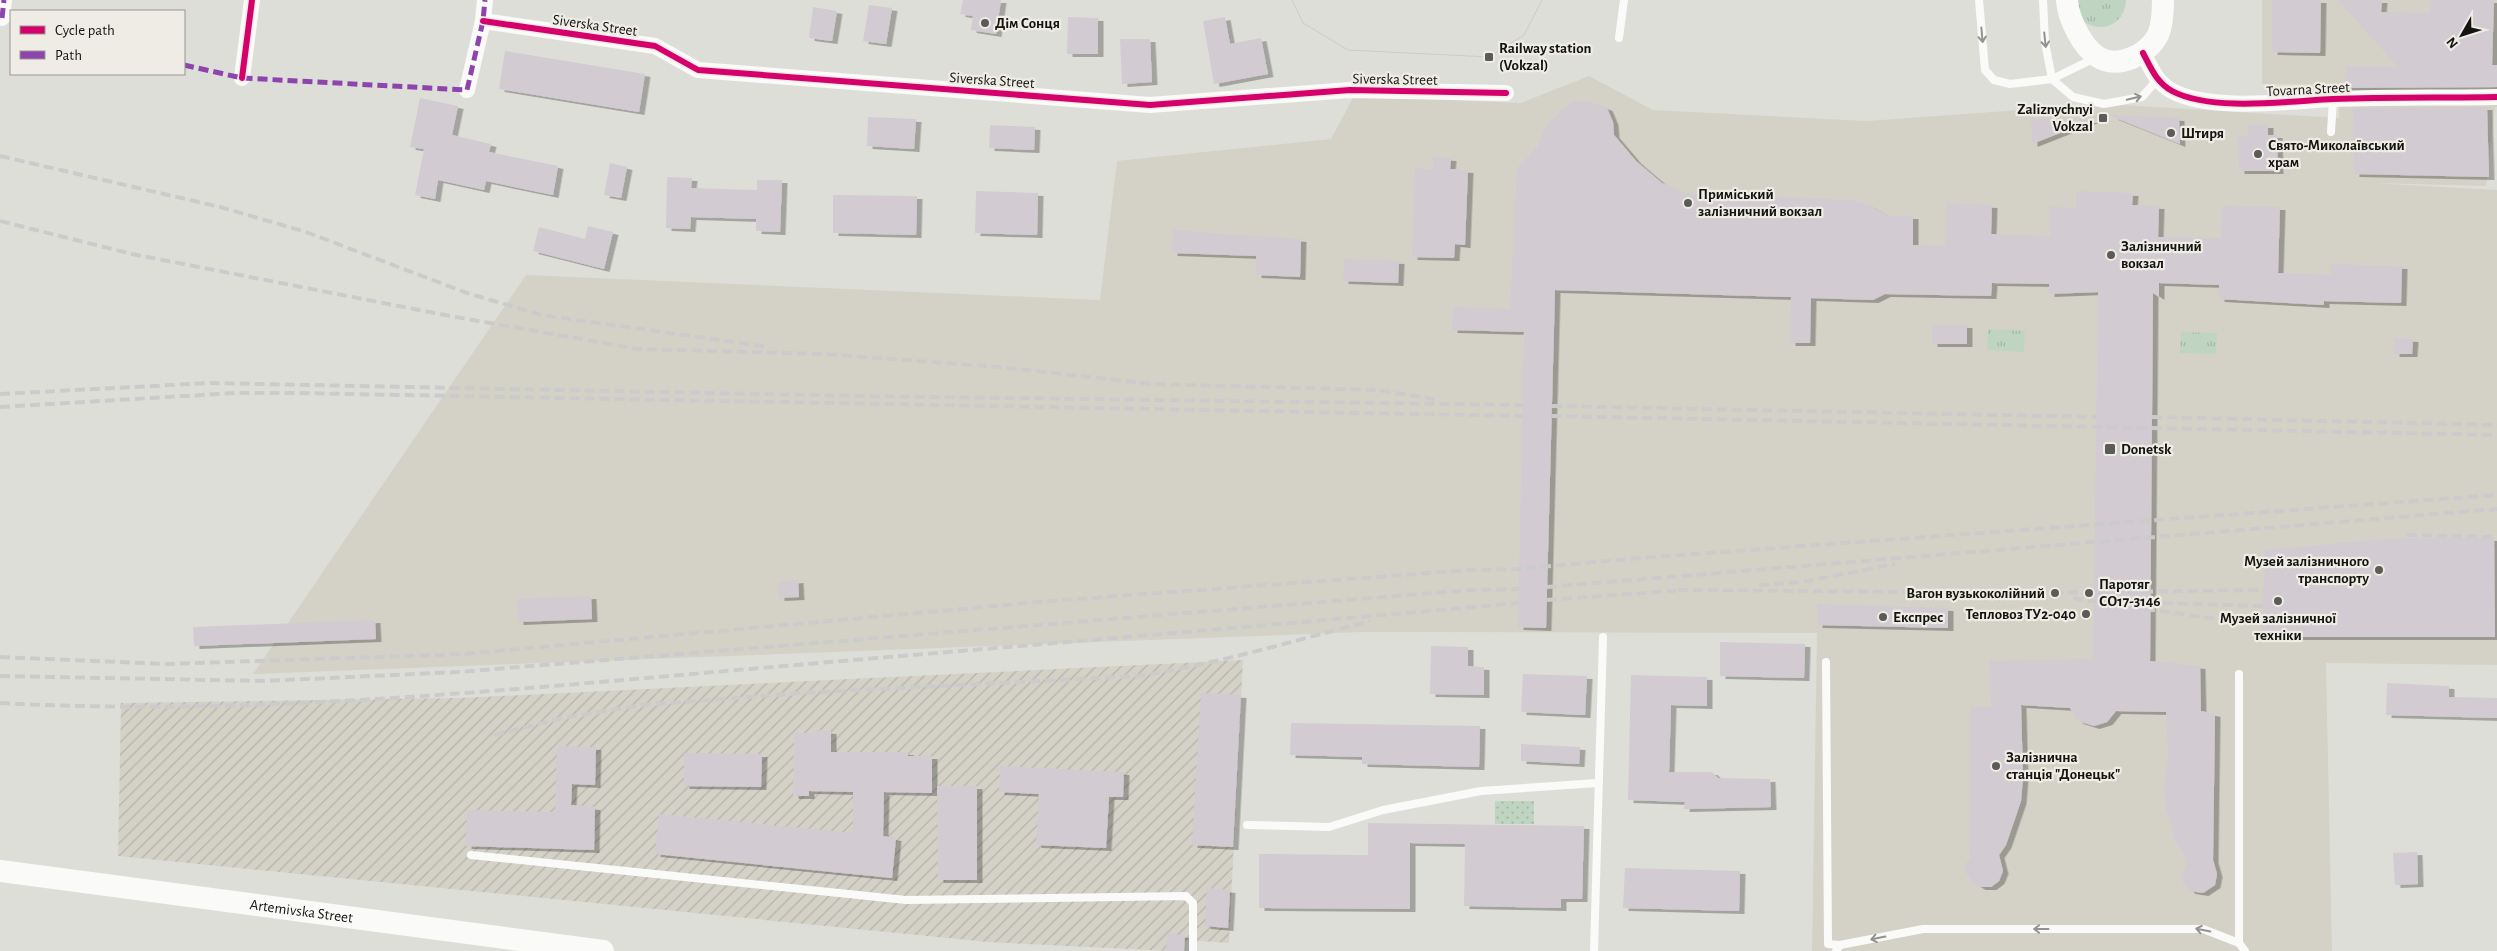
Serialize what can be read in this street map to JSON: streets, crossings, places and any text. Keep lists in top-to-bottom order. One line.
{"streets":{"main road":["Artemivska Street"],"street":["Siverska Street","Tovarna Street"]},"places":{"other":["Дім Сонця","Штиря","Свято-Миколаївський храм","Приміський залізничний вокзал","Залізничний вокзал","Музей залізничного транспорту","Вагон вузькоколійний","Паротяг СО17-3146","Музей залізничної техніки","Тепловоз ТУ2-040","Експрес","Залізнична станція \"Донецьк\""],"transit":["Railway station (Vokzal)","Zaliznychnyi Vokzal","Donetsk"]},"legend":["Cycle path","Path"],"north":"bottom left"}
